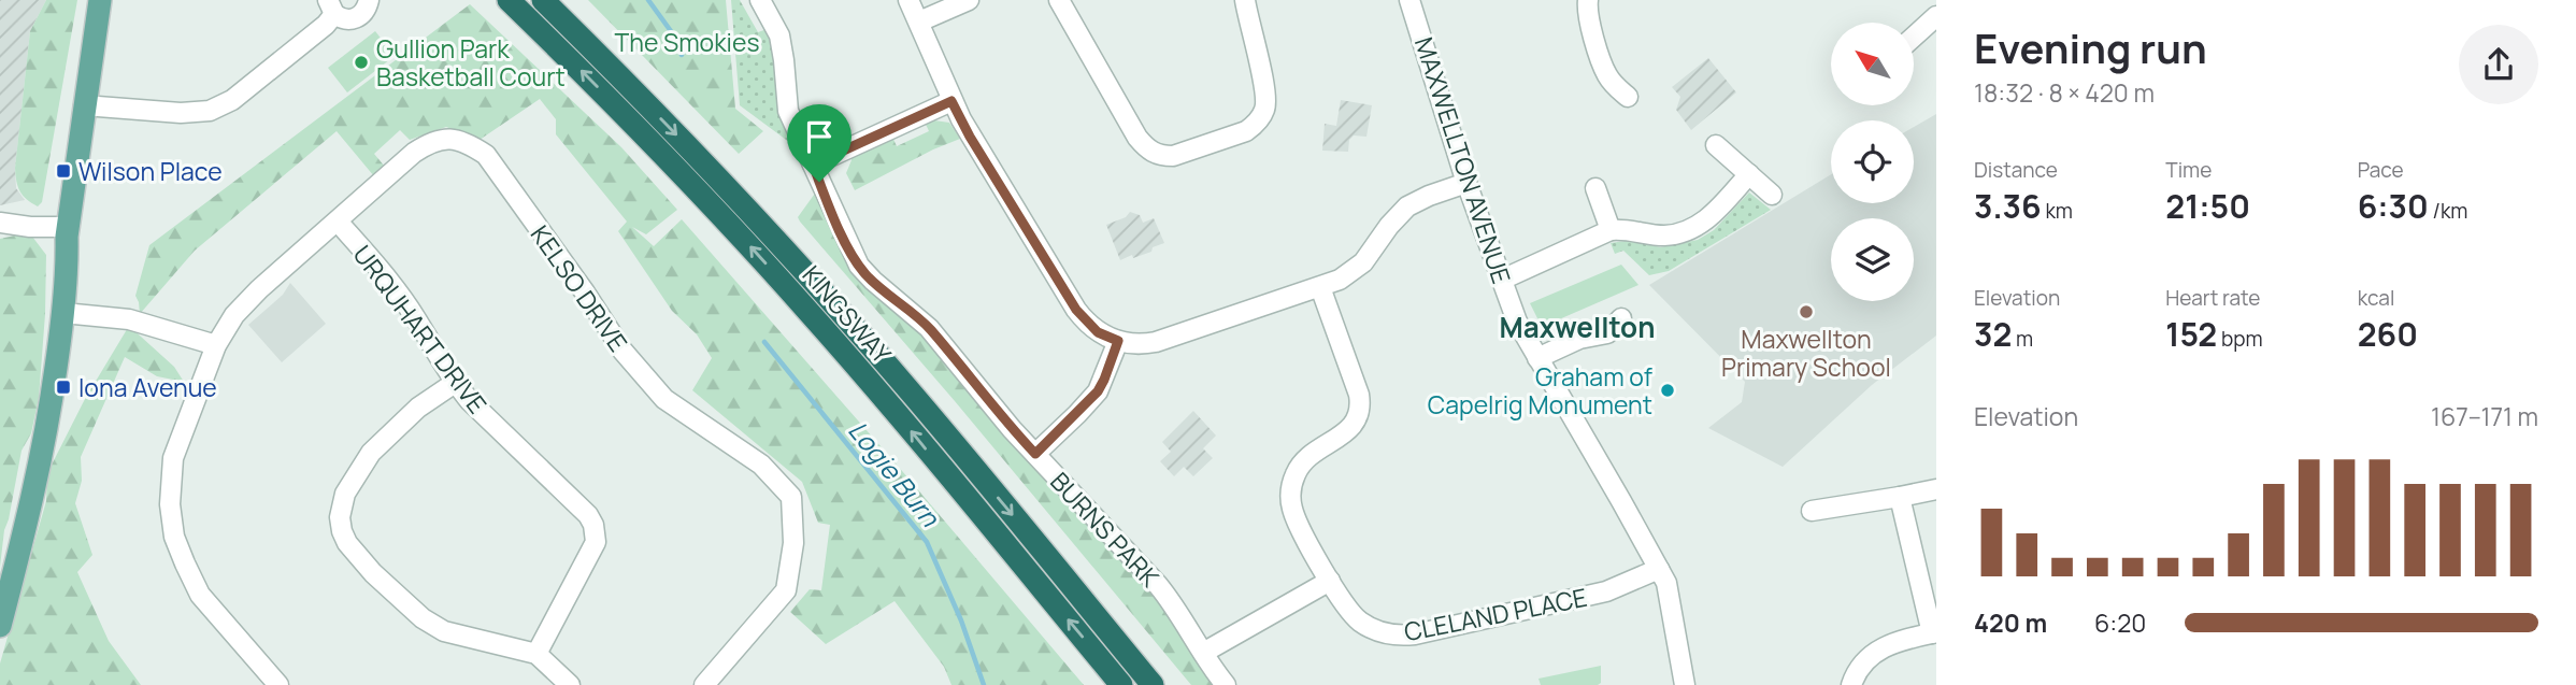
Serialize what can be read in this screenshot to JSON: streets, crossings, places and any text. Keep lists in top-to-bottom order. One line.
{"streets":{"highway":["KINGSWAY"],"street":["MAXWELLTON AVENUE","KELSO DRIVE","URQUHART DRIVE","BURNS PARK","CLELAND PLACE"]},"crossings":[["MAXWELLTON AVENUE","CLELAND PLACE"],["KELSO DRIVE","URQUHART DRIVE"]],"districts":["Maxwellton"],"water":["Logie Burn"],"parks":["The Smokies"],"places":{"other":["Gullion Park Basketball Court","Maxwellton Primary School","Graham of Capelrig Monument"],"transit":["Wilson Place","Iona Avenue"]},"north":"top left","page":{"heading":["Evening run","18:32 · 8 × 420 m"],"stats":[["Distance","3.36 km"],["Time","21:50"],["Pace","6:30 /km"],["Elevation","32 m"],["Heart rate","152 bpm"],["kcal","260"]],"chart":["Elevation","167–171 m"],"list":[{"name":"420 m","note":"6:20"}]}}
